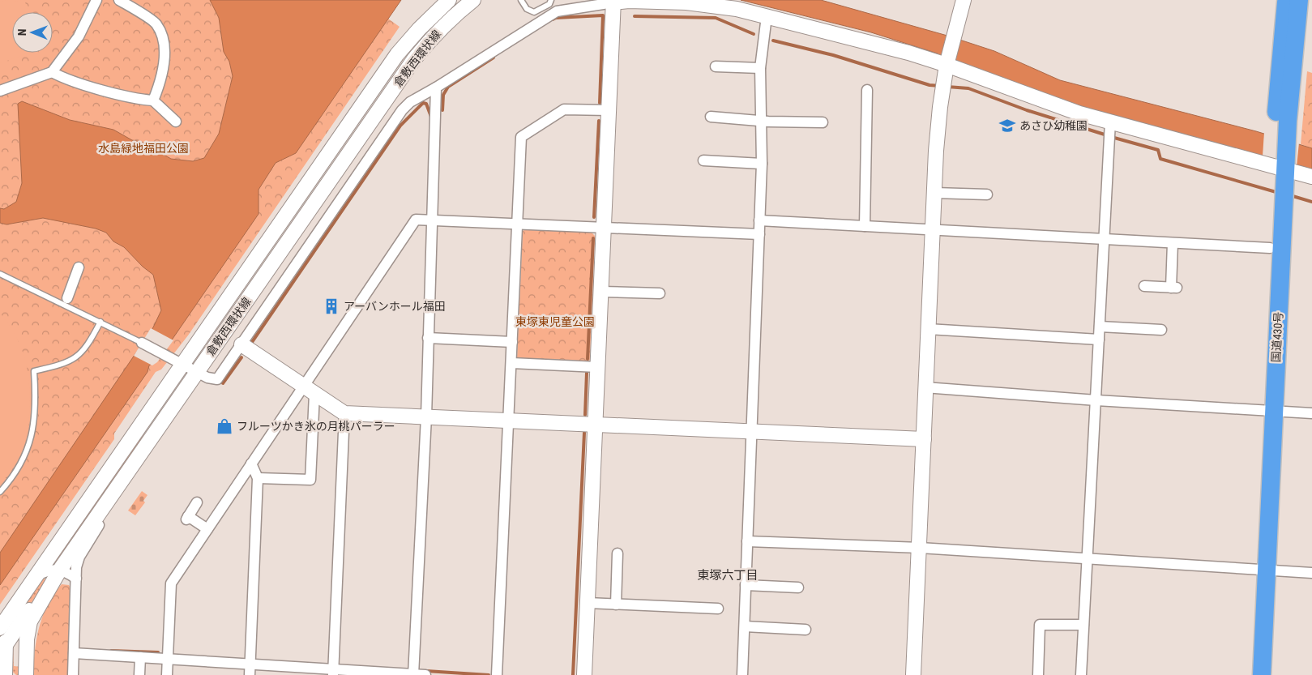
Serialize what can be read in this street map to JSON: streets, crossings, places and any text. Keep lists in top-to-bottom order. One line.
{"streets":{"highway":["国道430号"],"street":["倉敷西環状線"]},"districts":["東塚六丁目"],"parks":["水島緑地福田公園","東塚東児童公園"],"places":{"school or university":["あさひ幼稚園"],"building":["アーバンホール福田"],"shop":["フルーツかき氷の月桃パーラー"]},"north":"left"}
